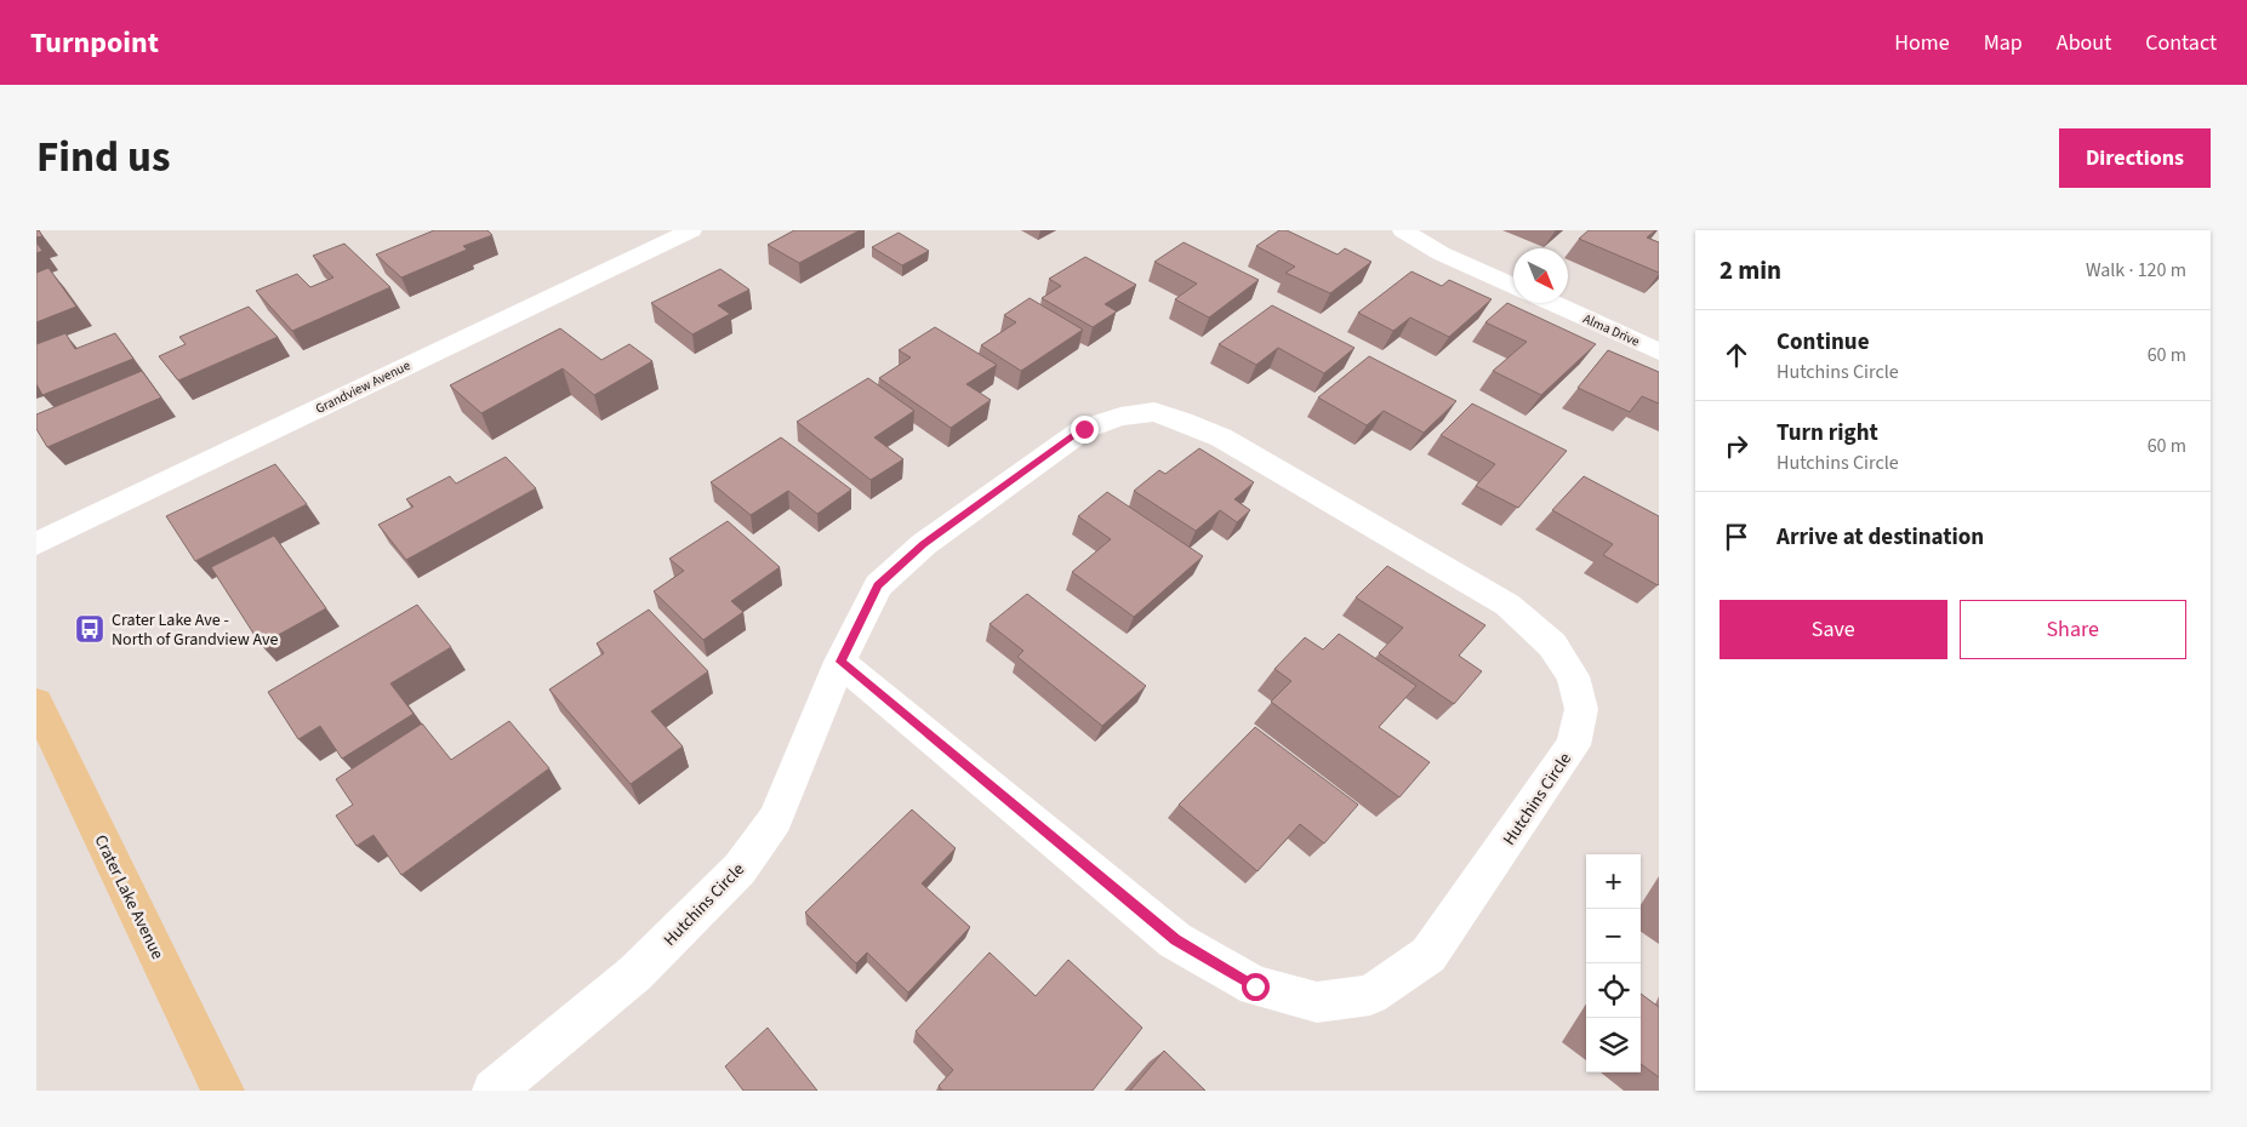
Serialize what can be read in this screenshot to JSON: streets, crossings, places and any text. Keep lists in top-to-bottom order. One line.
{"streets":{"main road":["Crater Lake Avenue"],"street":["Alma Drive","Grandview Avenue","Hutchins Circle"]},"places":{"bus stop":["Crater Lake Ave - North of Grandview Ave"]},"north":"bottom right","page":{"header":"Turnpoint","nav":["Home","Map","About","Contact"],"title":"Find us","buttons":["Directions",["Save","Share"]],"heading":["2 min","Walk · 120 m"],"list":[["Continue","Hutchins Circle","60 m"],["Turn right","Hutchins Circle","60 m"],"Arrive at destination"],"map_buttons":["+","−"]}}
